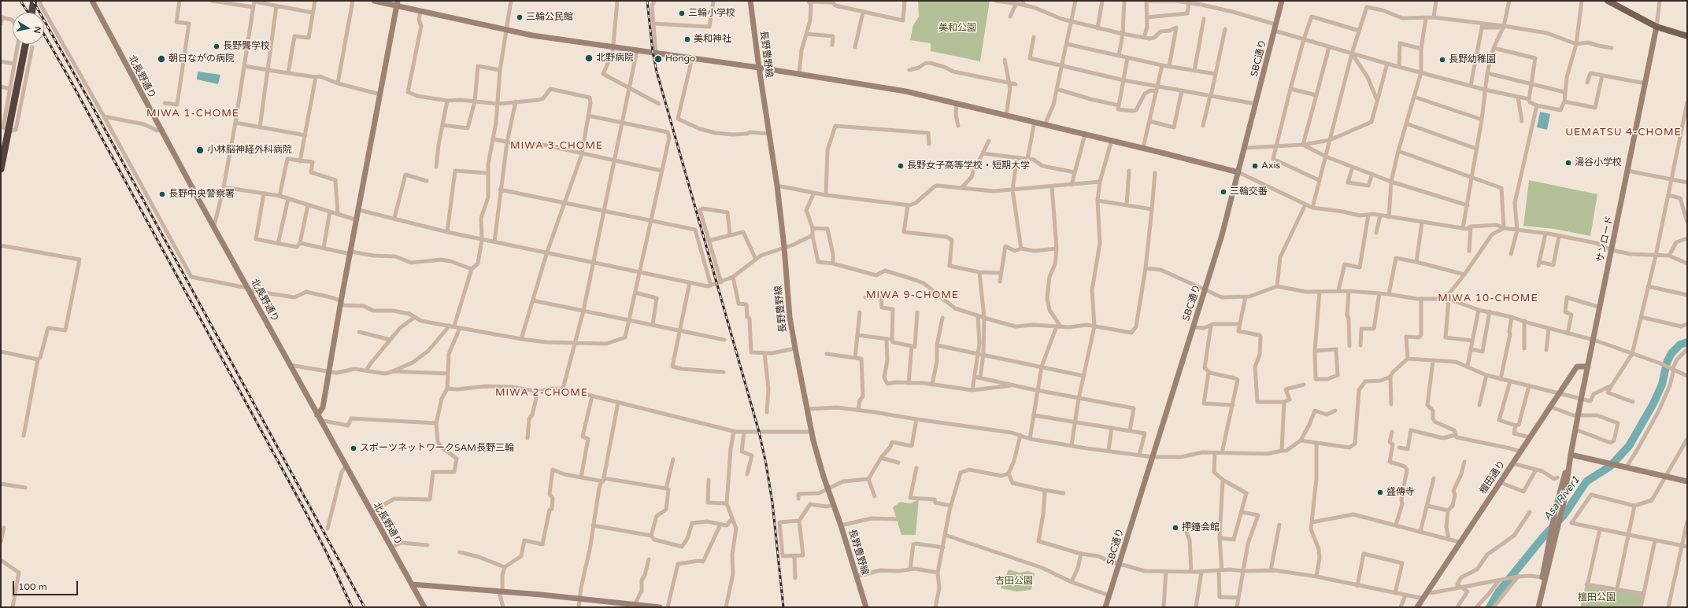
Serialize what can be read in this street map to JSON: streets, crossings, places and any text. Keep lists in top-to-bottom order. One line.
{"streets":{"street":["長野豊野線","SBC通り","北長野通り","サンロード","檀田通り"]},"crossings":[["サンロード","檀田通り"]],"districts":["MIWA 1-CHOME","UEMATSU 4-CHOME","MIWA 3-CHOME","MIWA 9-CHOME","MIWA 10-CHOME","MIWA 2-CHOME"],"water":["Asa River1"],"parks":["美和公園","吉田公園","檀田公園"],"places":["三輪小学校","三輪公民館","美和神社","長野聾学校","北野病院","朝日ながの病院","Hongo","長野幼稚園","小林脳神経外科病院","湯谷小学校","長野女子高等学校・短期大学","Axis","三輪交番","長野中央警察署","スポーツネットワークSAM長野三輪","盛傳寺","押鐘会館"],"scale_bar":"100 m","north":"right"}
